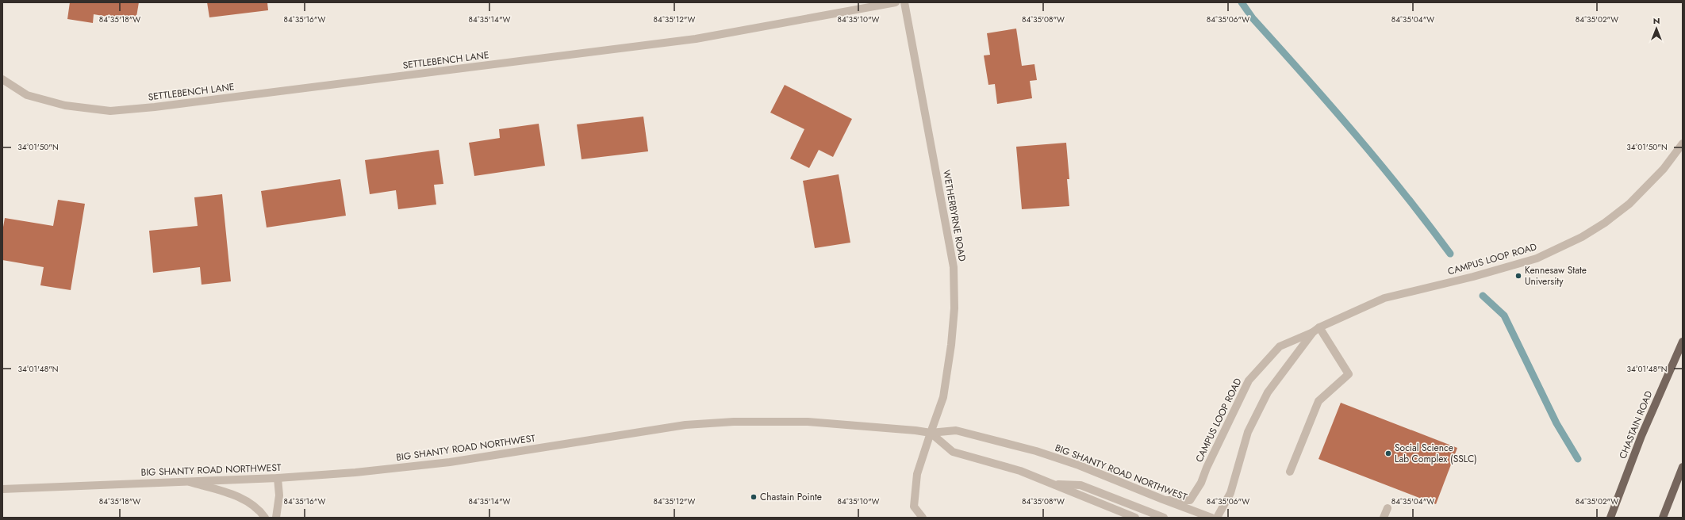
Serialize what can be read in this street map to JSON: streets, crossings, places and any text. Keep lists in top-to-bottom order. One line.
{"streets":{"main road":["CHASTAIN ROAD"],"street":["SETTLEBENCH LANE","WETHERBYRNE ROAD","CAMPUS LOOP ROAD","BIG SHANTY ROAD NORTHWEST"]},"crossings":[["WETHERBYRNE ROAD","BIG SHANTY ROAD NORTHWEST"],["CAMPUS LOOP ROAD","BIG SHANTY ROAD NORTHWEST"]],"places":["Kennesaw State University","Social Science Lab Complex (SSLC)","Chastain Pointe"],"north":"top","coordinates":["84°35'18\"W","84°35'16\"W","84°35'14\"W","84°35'12\"W","84°35'10\"W","84°35'08\"W","84°35'06\"W","84°35'04\"W","84°35'02\"W","34°01'50\"N","34°01'48\"N"]}
